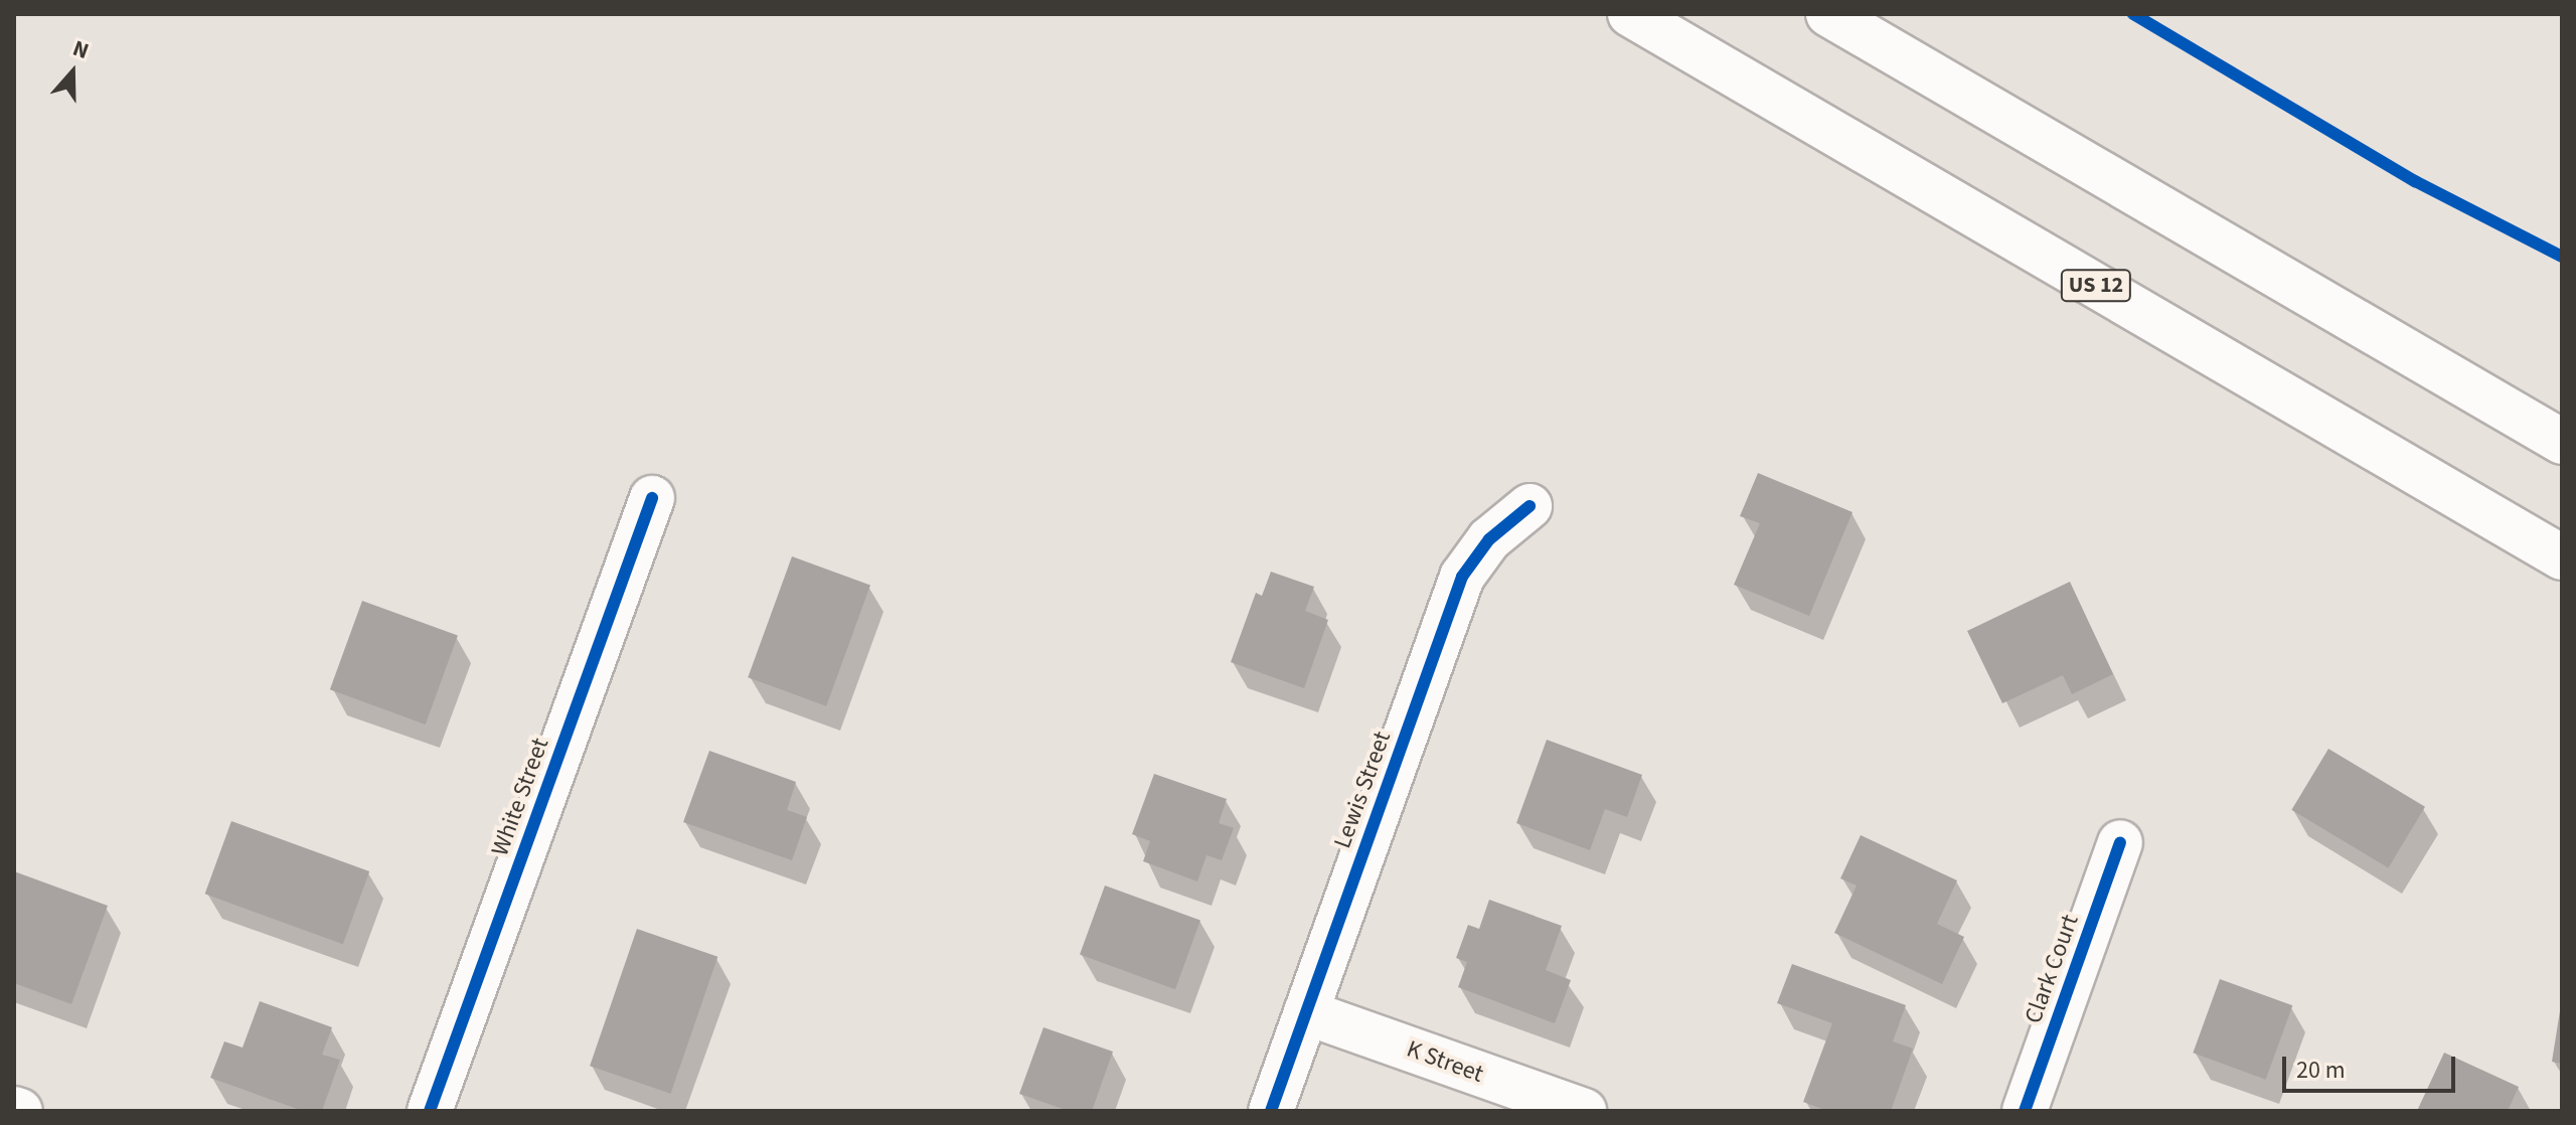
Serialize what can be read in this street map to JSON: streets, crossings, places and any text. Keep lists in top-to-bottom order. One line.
{"streets":{"main road":["US 12","Lewis Street","White Street","Clark Court","K Street"]},"crossings":[["Lewis Street","K Street"]],"scale_bar":"20 m","north":"top"}
